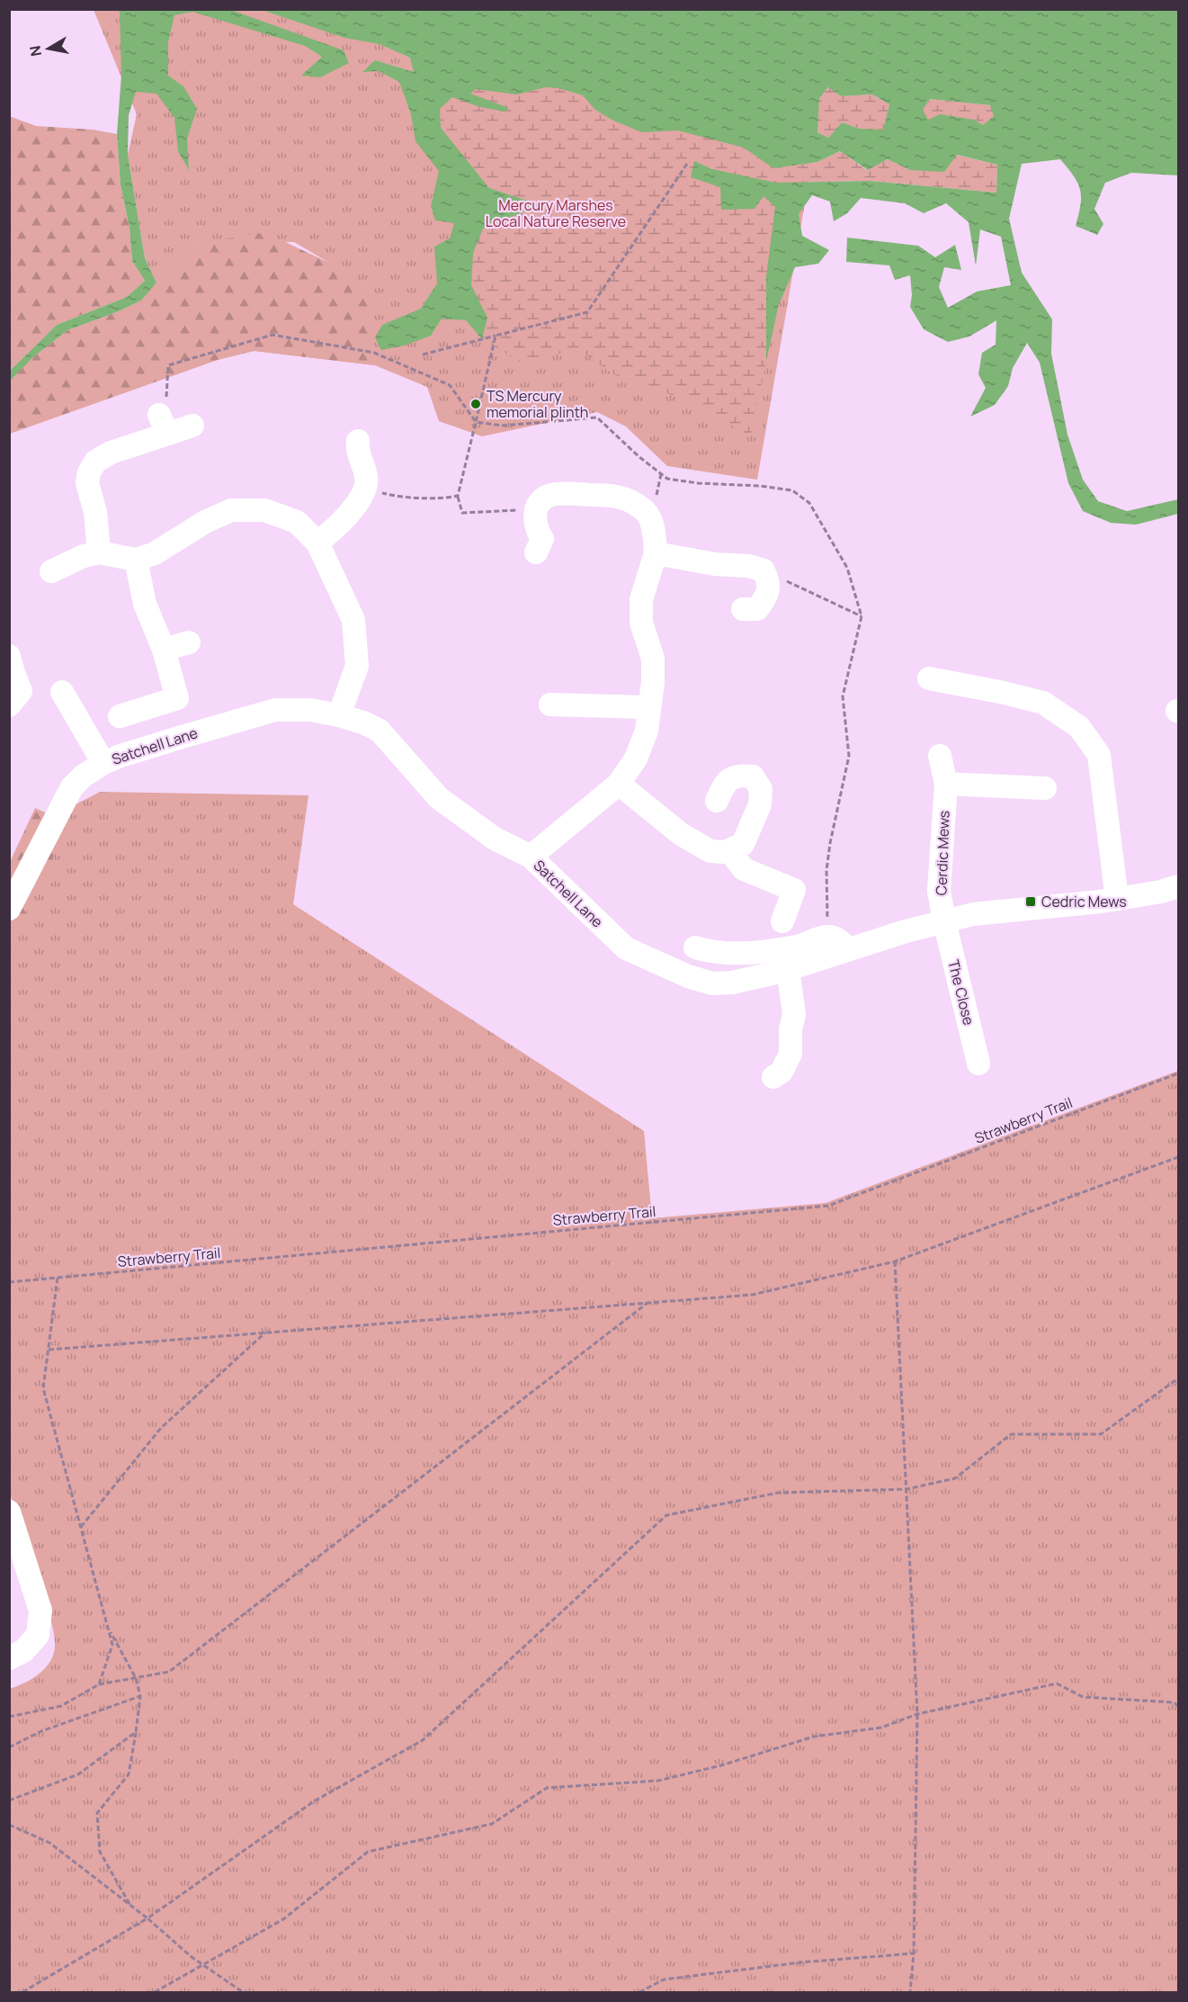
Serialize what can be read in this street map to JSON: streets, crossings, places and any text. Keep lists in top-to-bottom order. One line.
{"streets":{"street":["Satchell Lane","Cerdic Mews","The Close"],"path":["Strawberry Trail"]},"crossings":[["Satchell Lane","Cerdic Mews"],["Satchell Lane","The Close"],["Cerdic Mews","The Close"]],"parks":["Mercury Marshes Local Nature Reserve"],"places":{"other":["TS Mercury memorial plinth"],"transit":["Cedric Mews"]},"north":"left"}
